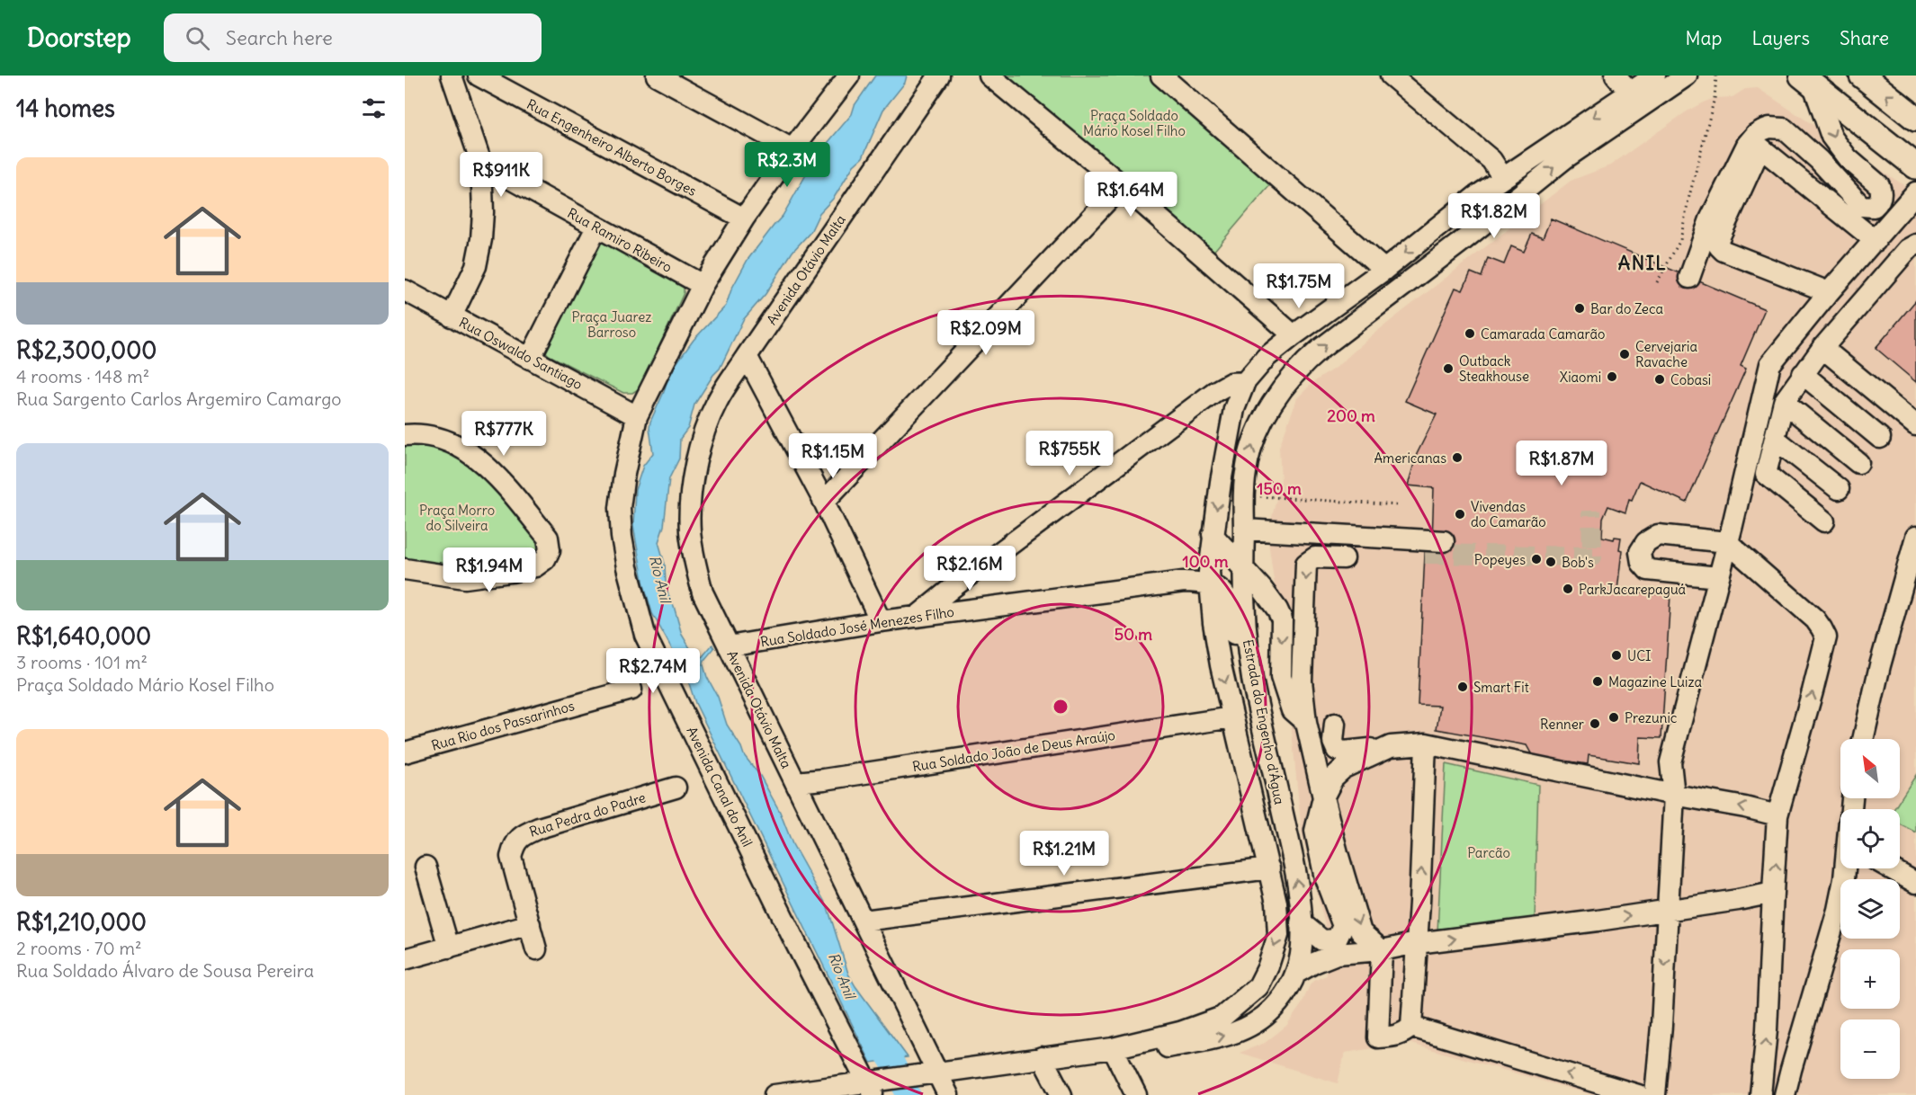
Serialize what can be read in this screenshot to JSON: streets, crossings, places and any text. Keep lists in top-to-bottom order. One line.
{"streets":{"street":["Rua Engenheiro Alberto Borges","Rua Ramiro Ribeiro","Avenida Otávio Malta","Rua Oswaldo Santiago","Rua Soldado José Menezes Filho","Estrada do Engenho d'Água","Rua Rio dos Passarinhos","Rua Soldado João de Deus Araújo","Avenida Canal do Anil","Rua Pedra do Padre"]},"crossings":[["Rua Engenheiro Alberto Borges","Avenida Canal do Anil"],["Rua Ramiro Ribeiro","Avenida Canal do Anil"],["Avenida Otávio Malta","Rua Soldado José Menezes Filho"],["Avenida Otávio Malta","Estrada do Engenho d'Água"],["Avenida Otávio Malta","Rua Soldado João de Deus Araújo"],["Rua Oswaldo Santiago","Avenida Canal do Anil"],["Rua Soldado José Menezes Filho","Estrada do Engenho d'Água"],["Estrada do Engenho d'Água","Rua Soldado João de Deus Araújo"],["Estrada do Engenho d'Água","Avenida Canal do Anil"]],"districts":["ANIL"],"water":["Rio Anil"],"parks":["Praça Soldado Mário Kosel Filho","Praça Juarez Barroso","Praça Morro do Silveira","Parcão"],"places":["Bar do Zeca","Camarada Camarão","Cervejaria Ravache","Outback Steakhouse","Xiaomi","Cobasi","Americanas","Vivendas do Camarão","Popeyes","Bob's","ParkJacarepaguá","UCI","Magazine Luiza","Smart Fit","Prezunic","Renner"],"north":"top left","page":{"header":"Doorstep","search":"Search here","nav":["Map","Layers","Share"],"heading":"14 homes","list":[{"name":"R$2,300,000","note":"4 rooms · 148 m² · Rua Sargento Carlos Argemiro Camargo"},{"name":"R$1,640,000","note":"3 rooms · 101 m² · Praça Soldado Mário Kosel Filho"},{"name":"R$1,210,000","note":"2 rooms · 70 m² · Rua Soldado Álvaro de Sousa Pereira"}],"price":["R$2.3M","R$911K","R$1.64M","R$1.82M","R$1.75M","R$2.09M","R$777K","R$755K","R$1.15M","R$1.87M","R$2.16M","R$1.94M","R$2.74M","R$1.21M"],"map_buttons":["+","−"]},"rings":["200 m","150 m","100 m","50 m"]}
